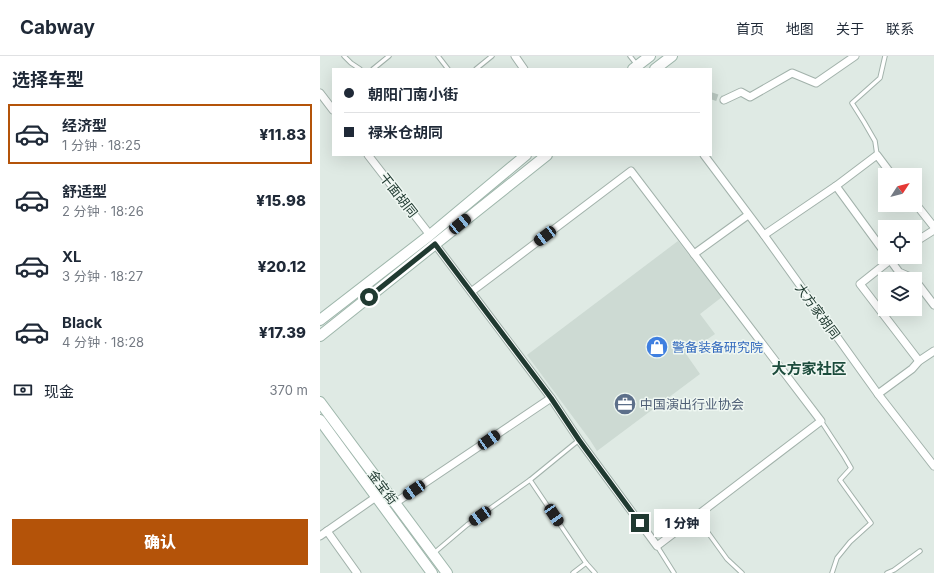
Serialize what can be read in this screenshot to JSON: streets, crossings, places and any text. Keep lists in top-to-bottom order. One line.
{"streets":{"main road":["金宝街"],"street":["干面胡同","大方家胡同"]},"districts":["大方家社区"],"places":{"shop":["警备装备研究院"],"office":["中国演出行业协会"]},"north":"top right","page":{"header":"Cabway","nav":["首页","地图","关于","联系"],"heading":"选择车型","banner":["朝阳门南小街","禄米仓胡同"],"list":[{"name":"经济型","note":"1 分钟 · 18:25","value":"¥11.83"},{"name":"舒适型","note":"2 分钟 · 18:26","value":"¥15.98"},{"name":"XL","note":"3 分钟 · 18:27","value":"¥20.12"},{"name":"Black","note":"4 分钟 · 18:28","value":"¥17.39"}],"pay":["现金","370 m"],"bubble":"1 分钟","buttons":"确认"}}
